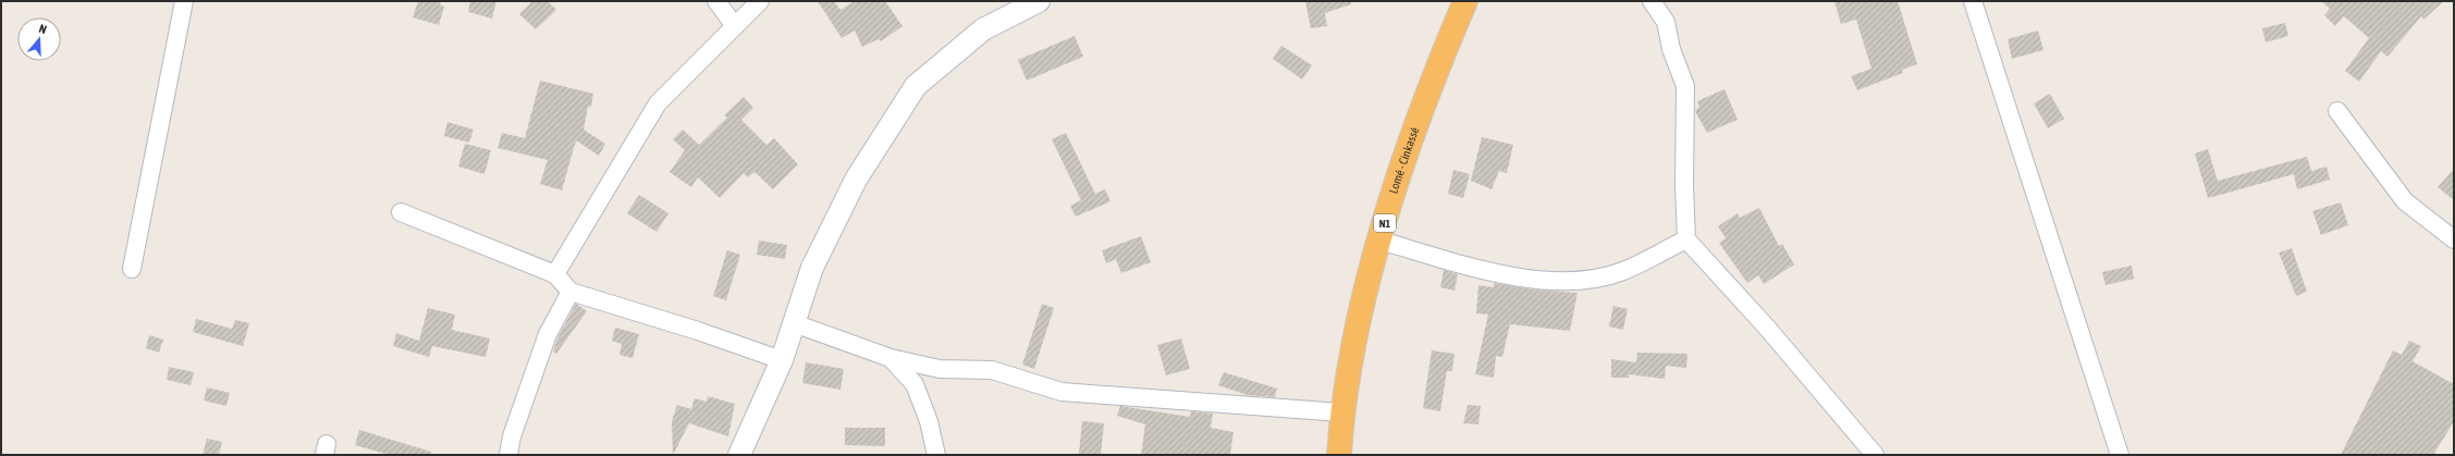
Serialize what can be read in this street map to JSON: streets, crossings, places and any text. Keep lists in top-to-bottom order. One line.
{"streets":{"highway":["Lomé - Cinkassé","N1"]},"north":"top"}
